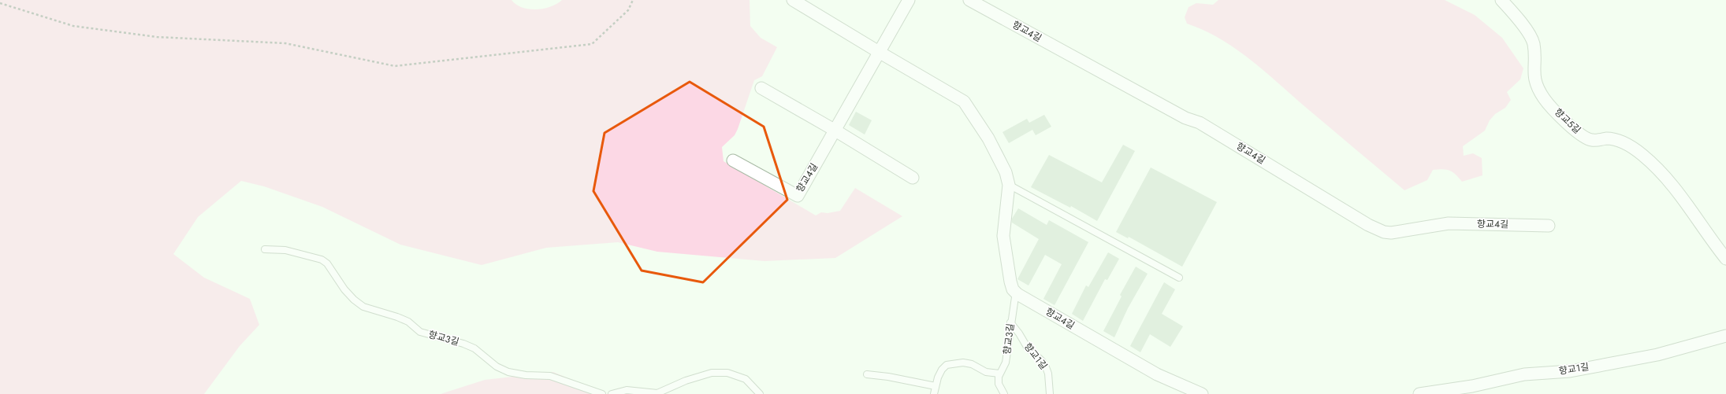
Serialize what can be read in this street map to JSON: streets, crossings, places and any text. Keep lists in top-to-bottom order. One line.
{"streets":{"street":["향교4길","향교5길","향교1길"],"lane":["향교3길"]},"crossings":[["향교4길","향교3길"],["향교3길","향교1길"]]}
